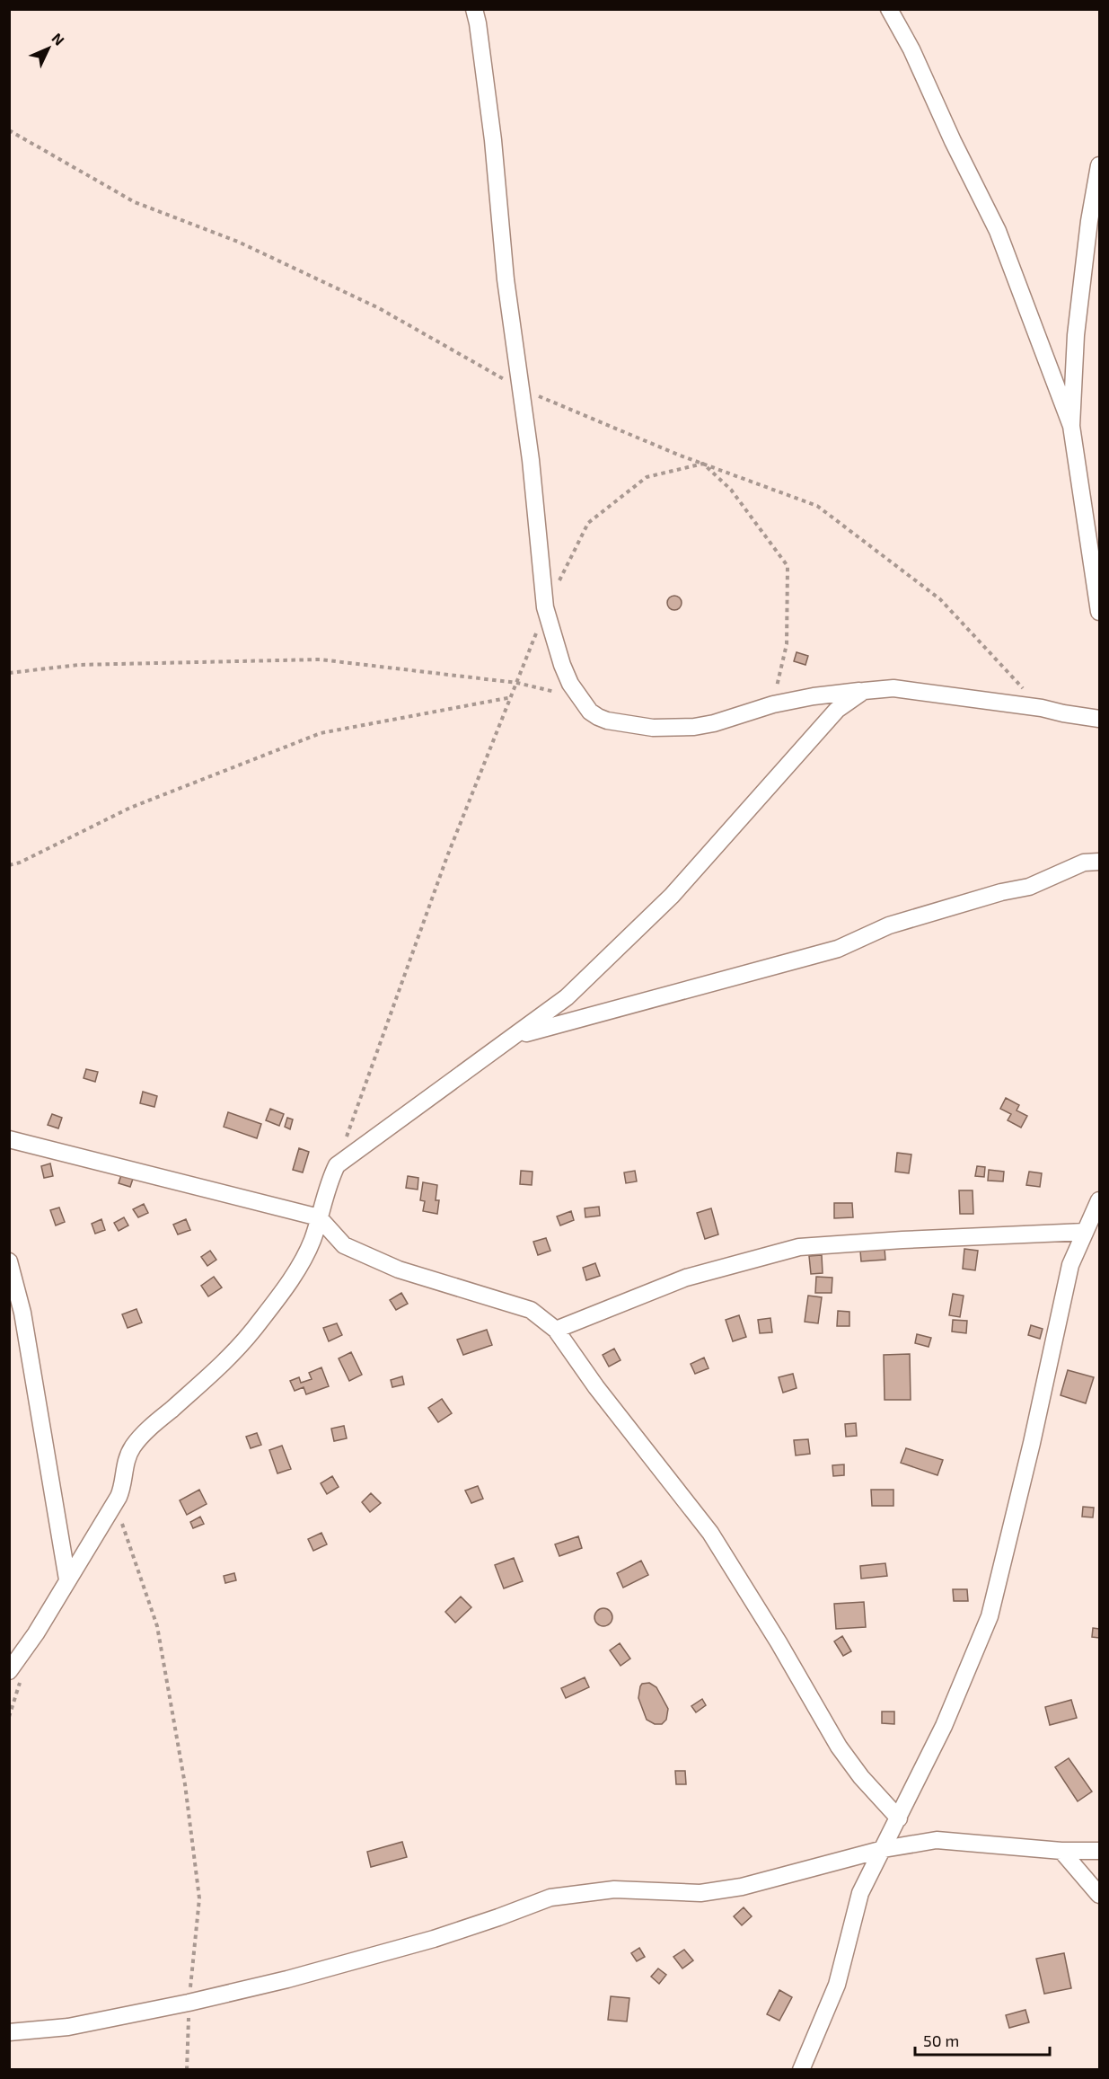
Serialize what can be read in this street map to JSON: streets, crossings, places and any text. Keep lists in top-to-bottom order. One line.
{"scale_bar":"50 m","north":"top right"}
